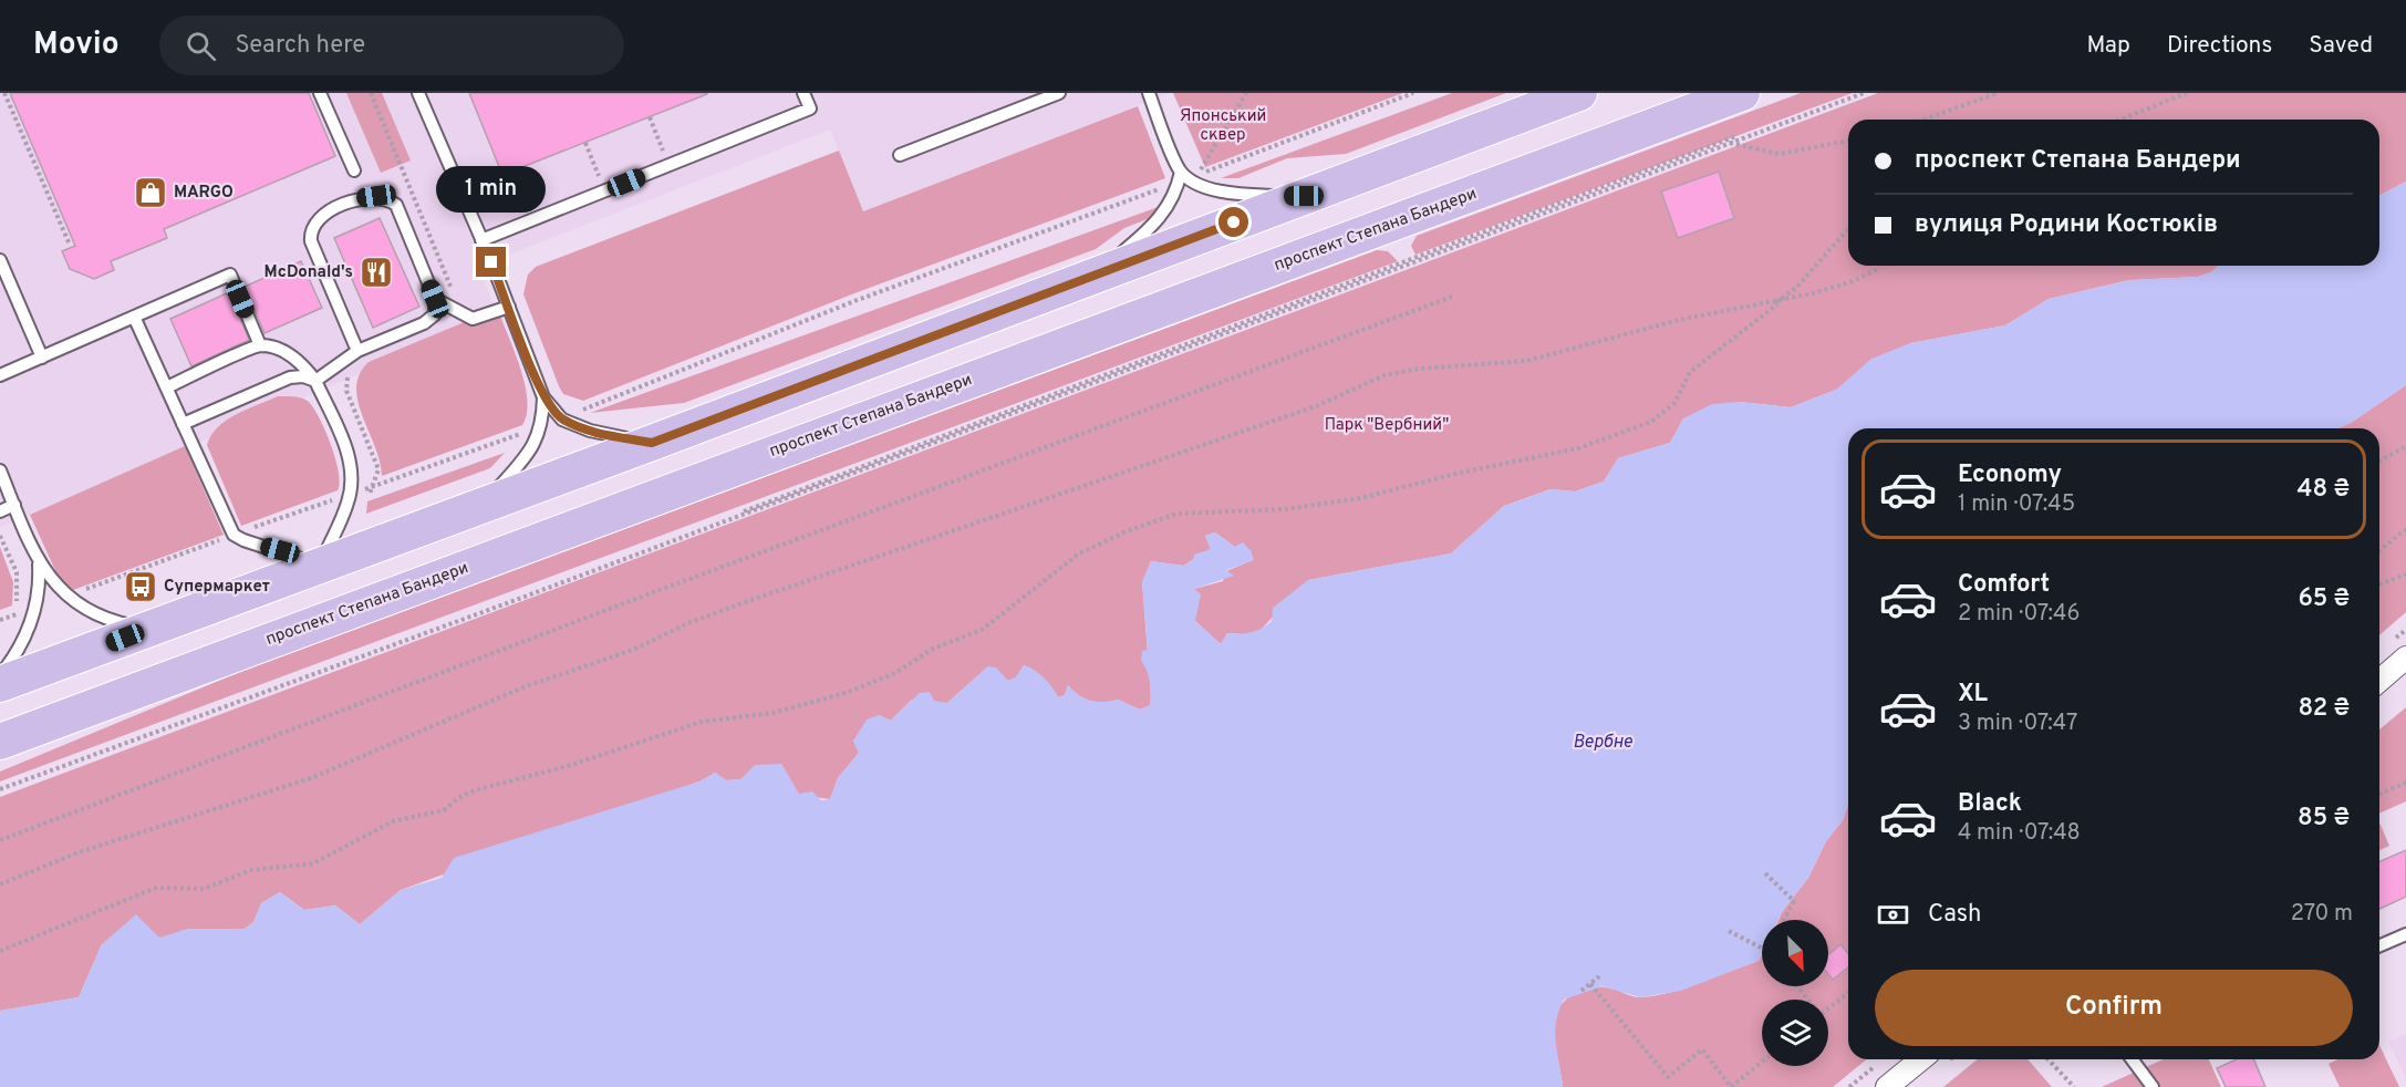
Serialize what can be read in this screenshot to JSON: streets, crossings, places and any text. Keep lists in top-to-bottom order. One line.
{"streets":{"main road":["проспект Степана Бандери"]},"water":["Вербне"],"parks":["Японський сквер","Парк \"Вербний\""],"places":{"shop":["MARGO"],"restaurant":["McDonald's"],"bus stop":["Супермаркет"]},"north":"bottom right","page":{"header":"Movio","search":"Search here","nav":["Map","Directions","Saved"],"banner":["проспект Степана Бандери","вулиця Родини Костюків"],"bubble":"1 min","list":[{"name":"Economy","note":"1 min · 07:45","value":"48 ₴"},{"name":"Comfort","note":"2 min · 07:46","value":"65 ₴"},{"name":"XL","note":"3 min · 07:47","value":"82 ₴"},{"name":"Black","note":"4 min · 07:48","value":"85 ₴"}],"pay":["Cash","270 m"],"buttons":"Confirm"}}
